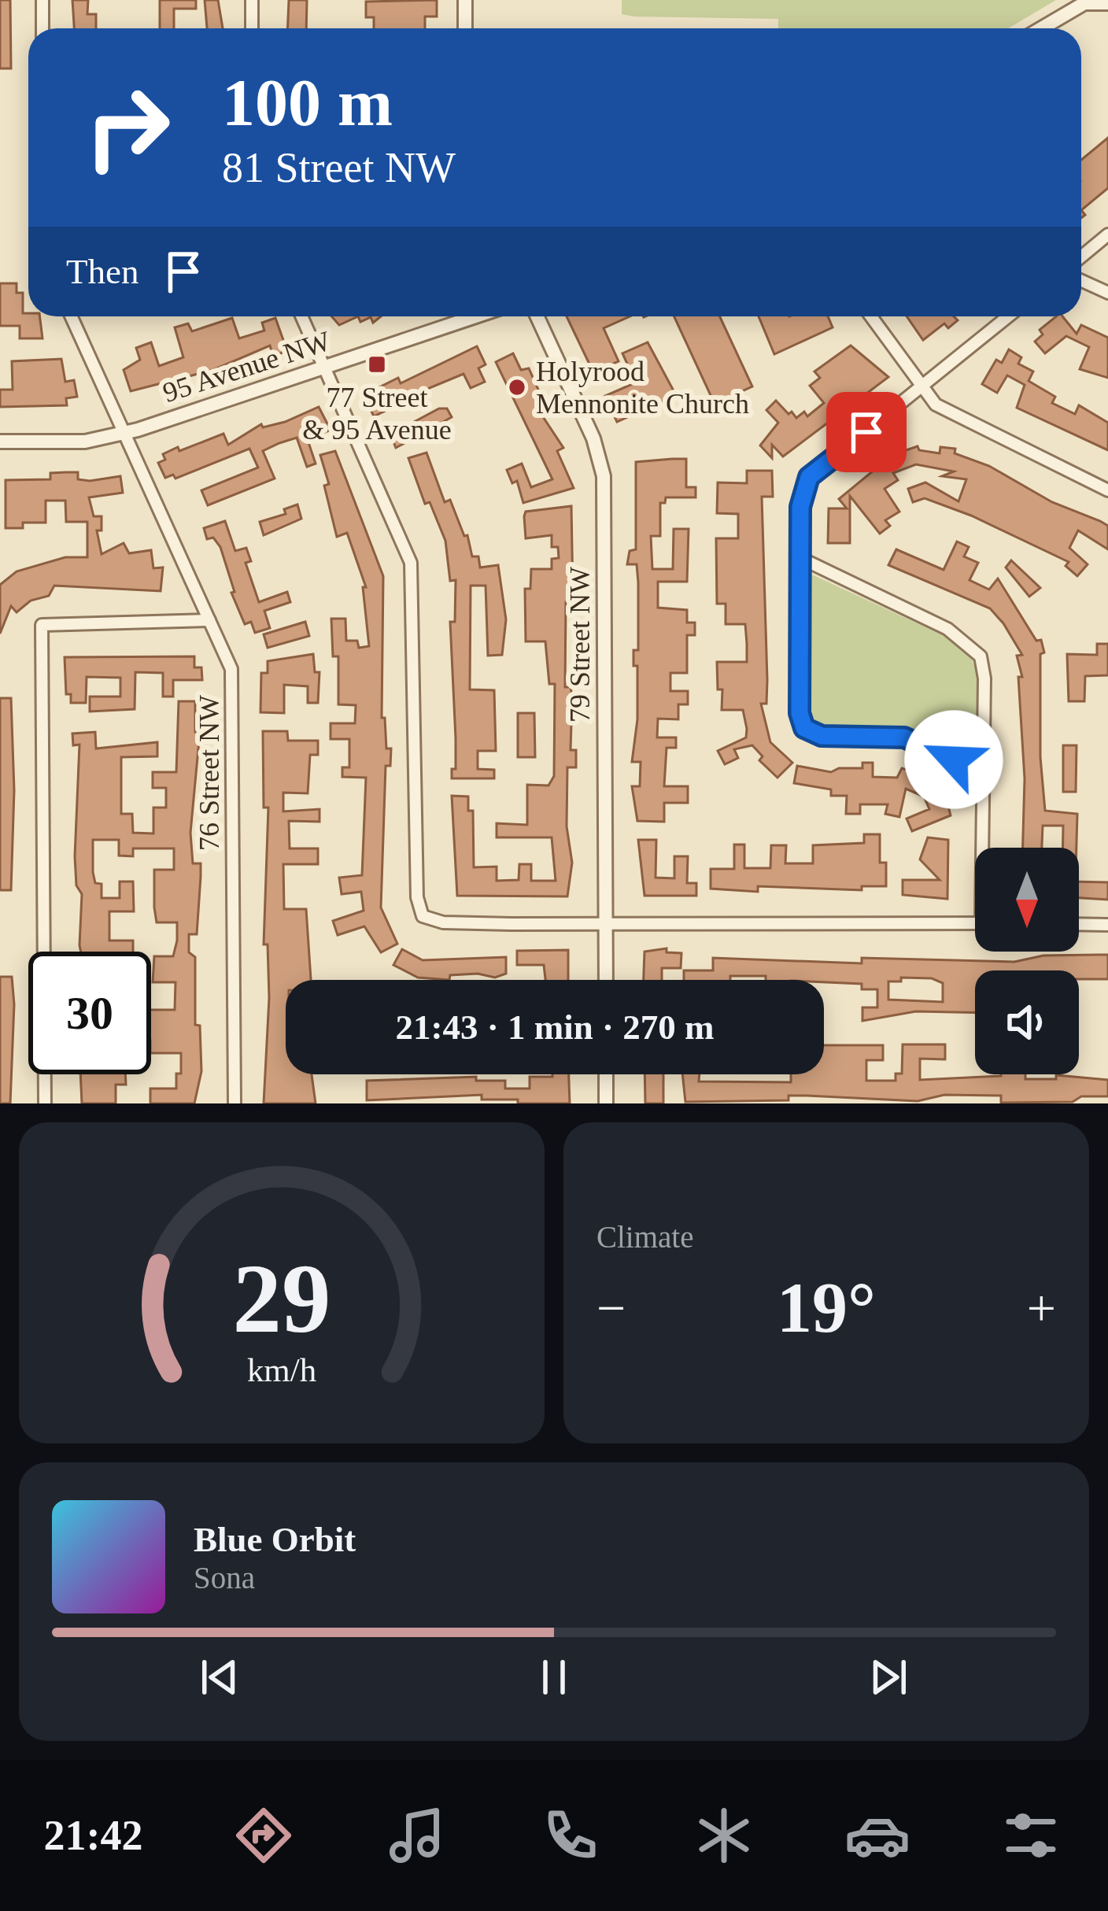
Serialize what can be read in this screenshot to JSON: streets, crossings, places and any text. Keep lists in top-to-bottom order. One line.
{"streets":{"street":["95 Avenue NW","79 Street NW","76 Street NW"]},"crossings":[["95 Avenue NW","76 Street NW"]],"places":{"transit":["77 Street & 95 Avenue"],"other":["Holyrood Mennonite Church"]},"north":"bottom","page":{"turn":["100 m","81 Street NW"],"then":"Then","limit":"30","trip":"21:43 · 1 min · 270 m","tile":"Climate","heat":["−","19°","+"],"song":["Blue Orbit","Sona"],"tabs":"21:42","gauge":["29","km/h"]}}
